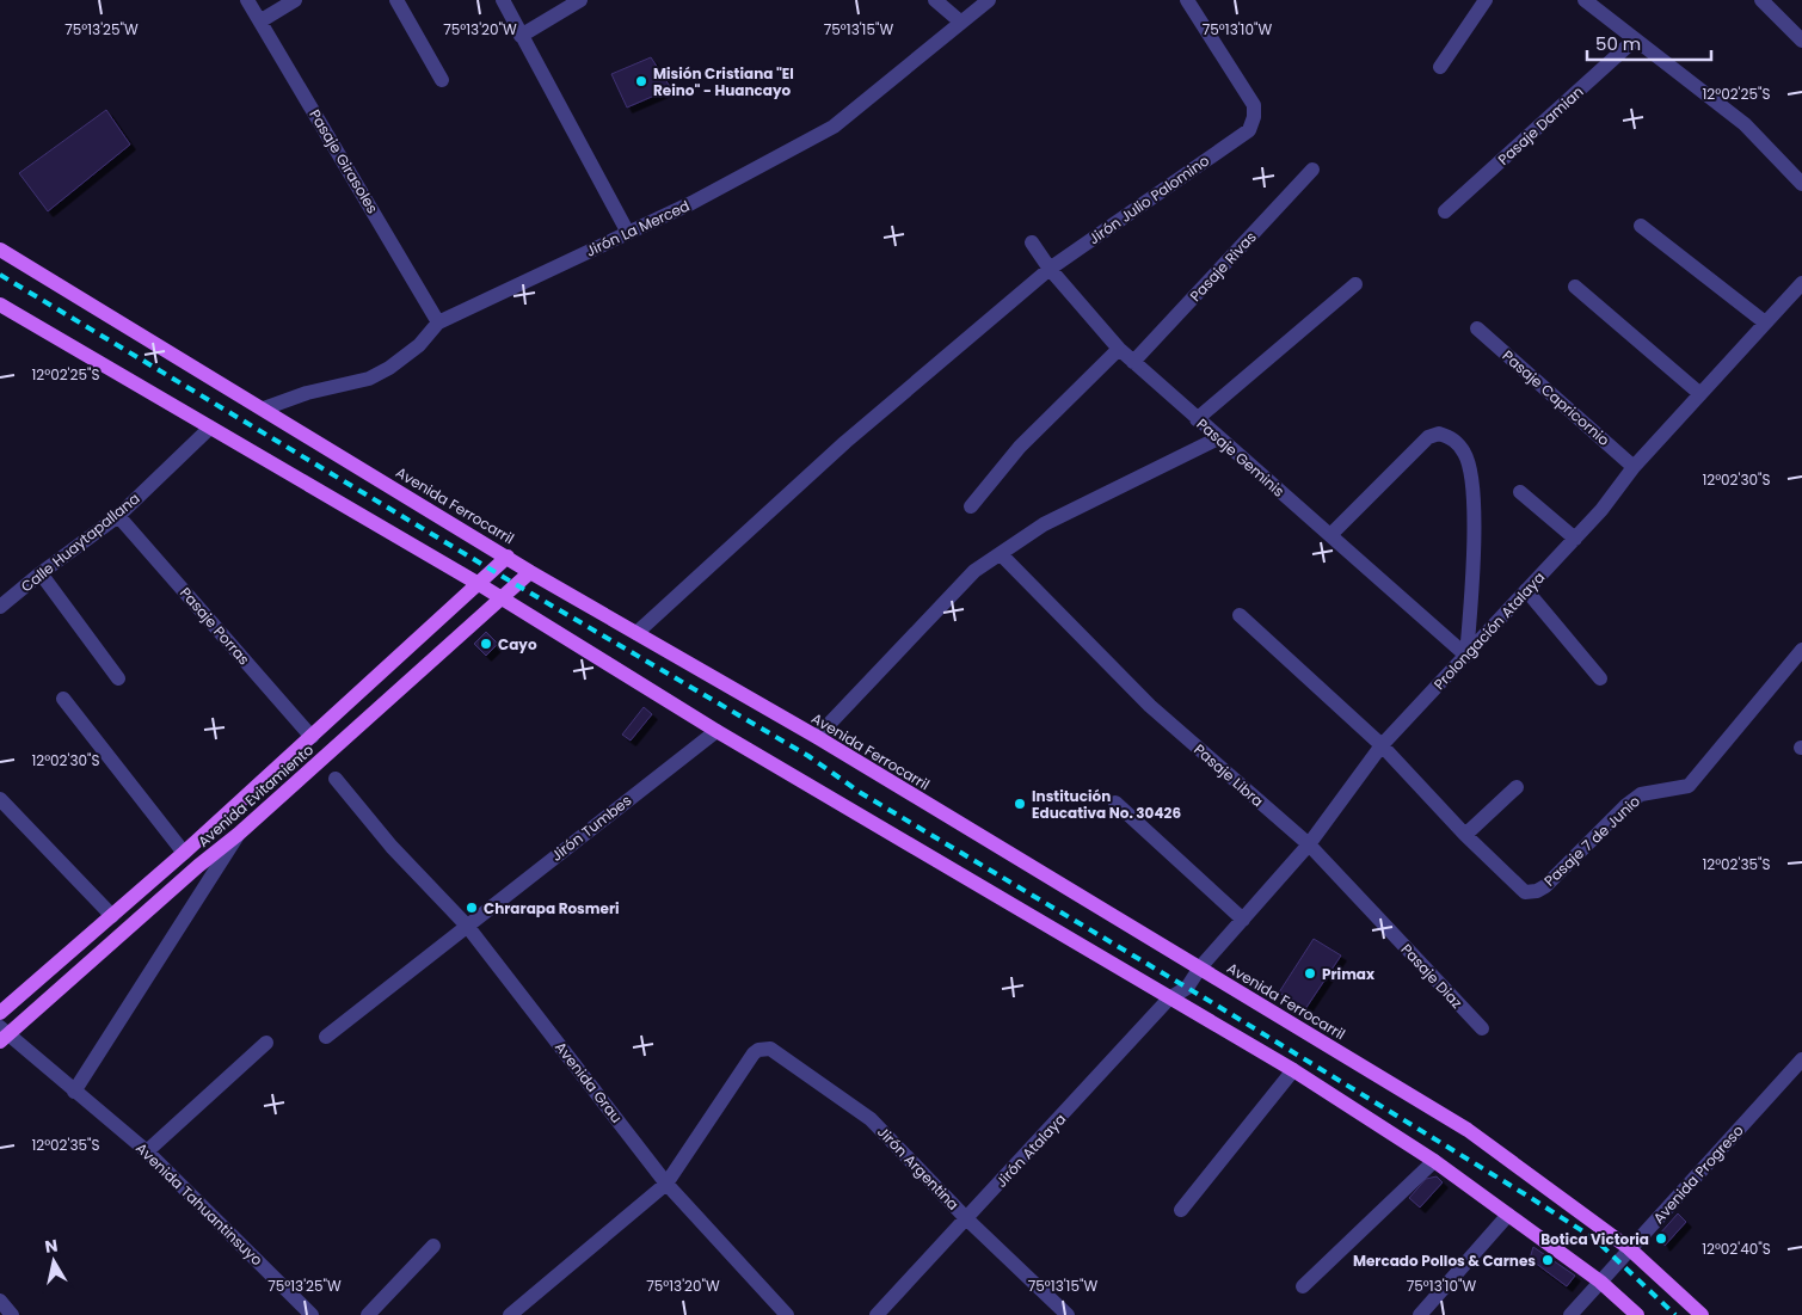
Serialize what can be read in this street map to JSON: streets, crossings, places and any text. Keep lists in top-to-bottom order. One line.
{"streets":{"main road":["Avenida Ferrocarril","Avenida Evitamiento"],"street":["Pasaje Damian","Pasaje Girasoles","Jirón Julio Palomino","Jirón La Merced","Pasaje Rivas","Pasaje Capricornio","Pasaje Geminis","Calle Huaytapallana","Pasaje Porras","Prolongación Atalaya","Pasaje Libra","Jirón Tumbes","Pasaje 7 de Junio","Pasaje Diaz","Avenida Grau","Jirón Atalaya","Jirón Argentina","Avenida Progreso","Avenida Tahuantinsuyo"]},"crossings":[["Pasaje Girasoles","Jirón La Merced"],["Jirón Julio Palomino","Pasaje Geminis"],["Jirón Julio Palomino","Avenida Ferrocarril"],["Jirón La Merced","Avenida Ferrocarril"],["Pasaje Rivas","Pasaje Geminis"],["Pasaje Capricornio","Prolongación Atalaya"],["Pasaje Geminis","Prolongación Atalaya"],["Avenida Ferrocarril","Prolongación Atalaya"],["Avenida Ferrocarril","Avenida Evitamiento"],["Avenida Ferrocarril","Avenida Progreso"],["Calle Huaytapallana","Pasaje Porras"],["Pasaje Porras","Avenida Evitamiento"],["Prolongación Atalaya","Pasaje Libra"],["Prolongación Atalaya","Pasaje 7 de Junio"],["Prolongación Atalaya","Pasaje Diaz"],["Prolongación Atalaya","Jirón Atalaya"],["Pasaje Libra","Pasaje Diaz"],["Avenida Evitamiento","Avenida Tahuantinsuyo"],["Jirón Tumbes","Avenida Grau"],["Avenida Grau","Jirón Argentina"],["Jirón Atalaya","Jirón Argentina"]],"places":["Misión Cristiana \"El Reino\" - Huancayo","Cayo","Institución Educativa No. 30426","Chrarapa Rosmeri","Primax","Botica Victoria","Mercado Pollos & Carnes"],"scale_bar":"50 m","north":"top","coordinates":["75°13'25\"W","75°13'20\"W","75°13'15\"W","75°13'10\"W","12°02'25\"S","12°02'30\"S","12°02'35\"S","12°02'40\"S"]}
